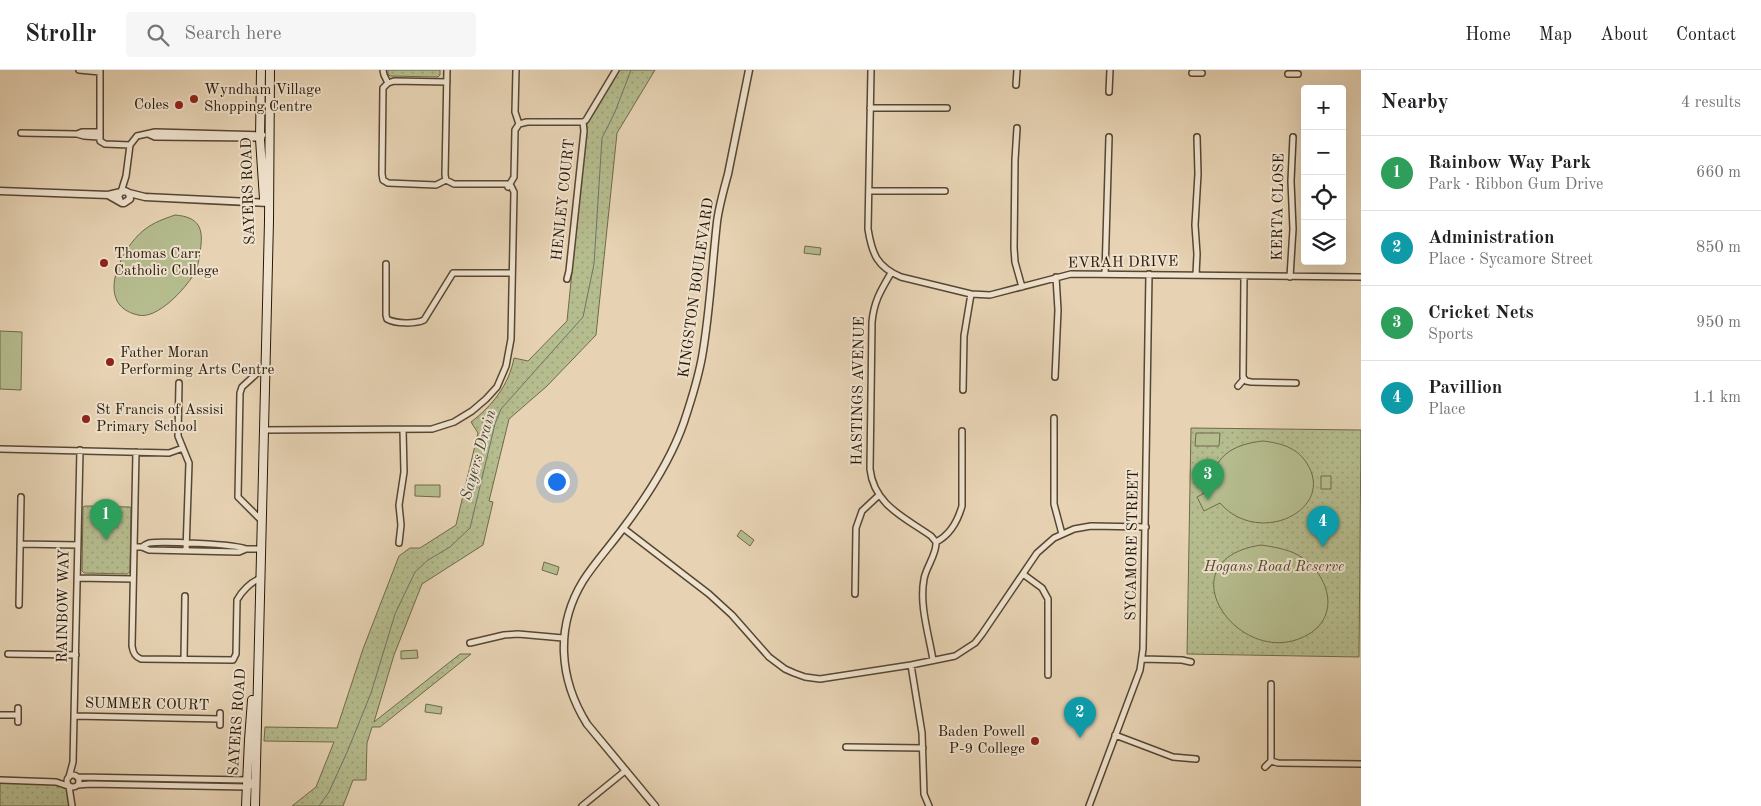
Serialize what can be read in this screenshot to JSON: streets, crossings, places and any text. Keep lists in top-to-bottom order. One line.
{"streets":{"main road":["SAYERS ROAD"],"street":["HENLEY COURT","KERTA CLOSE","EVRAH DRIVE","KINGSTON BOULEVARD","HASTINGS AVENUE","SYCAMORE STREET","RAINBOW WAY","SUMMER COURT"]},"crossings":[["KERTA CLOSE","EVRAH DRIVE"],["EVRAH DRIVE","HASTINGS AVENUE"],["EVRAH DRIVE","SYCAMORE STREET"],["RAINBOW WAY","SUMMER COURT"]],"water":["Sayers Drain"],"parks":["Hogans Road Reserve"],"places":["Wyndham Village Shopping Centre","Coles","Thomas Carr Catholic College","Father Moran Performing Arts Centre","St Francis of Assisi Primary School","Baden Powell P-9 College"],"page":{"header":"Strollr","search":"Search here","nav":["Home","Map","About","Contact"],"heading":["Nearby","4 results"],"map_buttons":["+","−"],"list":[{"mark":"1","name":"Rainbow Way Park","note":"Park · Ribbon Gum Drive","value":"660 m"},{"mark":"2","name":"Administration","note":"Place · Sycamore Street","value":"850 m"},{"mark":"3","name":"Cricket Nets","note":"Sports","value":"950 m"},{"mark":"4","name":"Pavillion","note":"Place","value":"1.1 km"}],"pins":["3","1","4","2"]}}
